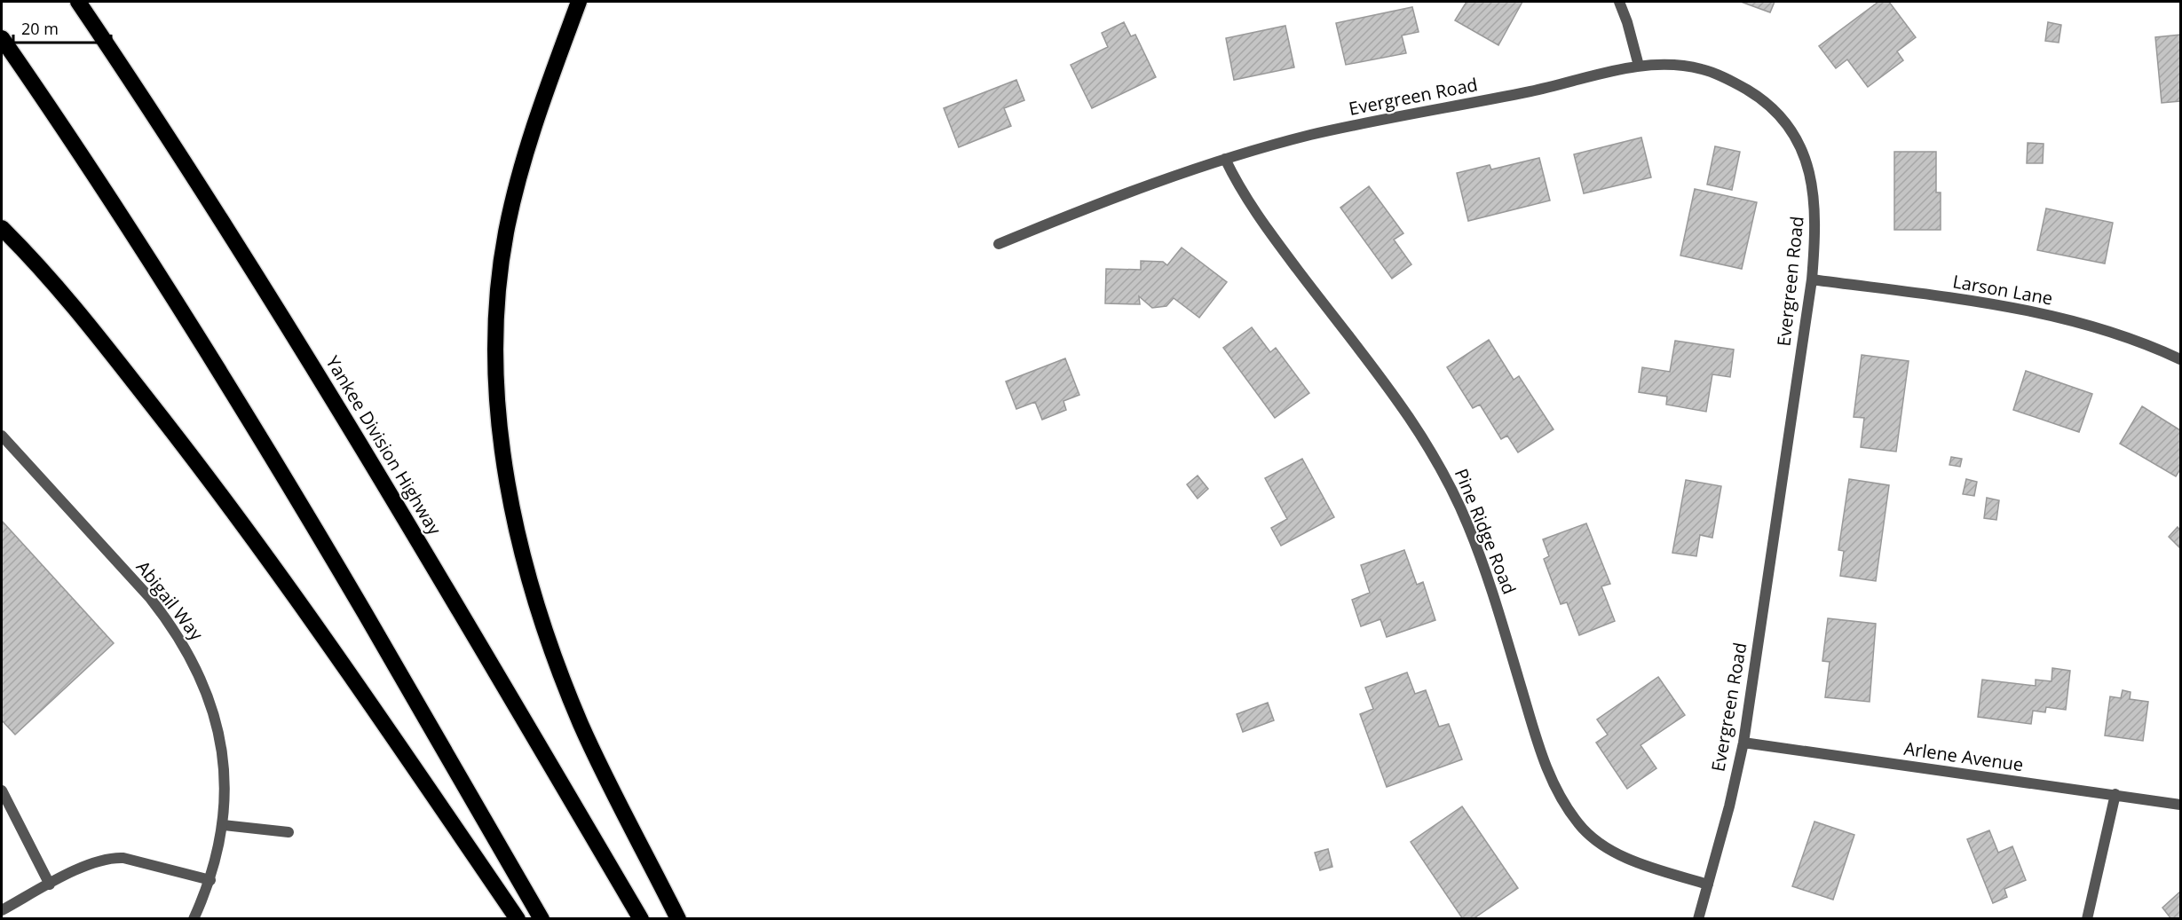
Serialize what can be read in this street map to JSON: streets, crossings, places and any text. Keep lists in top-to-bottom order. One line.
{"streets":{"highway":["Yankee Division Highway"],"street":["Evergreen Road","Larson Lane","Pine Ridge Road","Abigail Way","Arlene Avenue"]},"crossings":[["Evergreen Road","Larson Lane"],["Evergreen Road","Pine Ridge Road"],["Evergreen Road","Arlene Avenue"]],"scale_bar":"20 m"}
